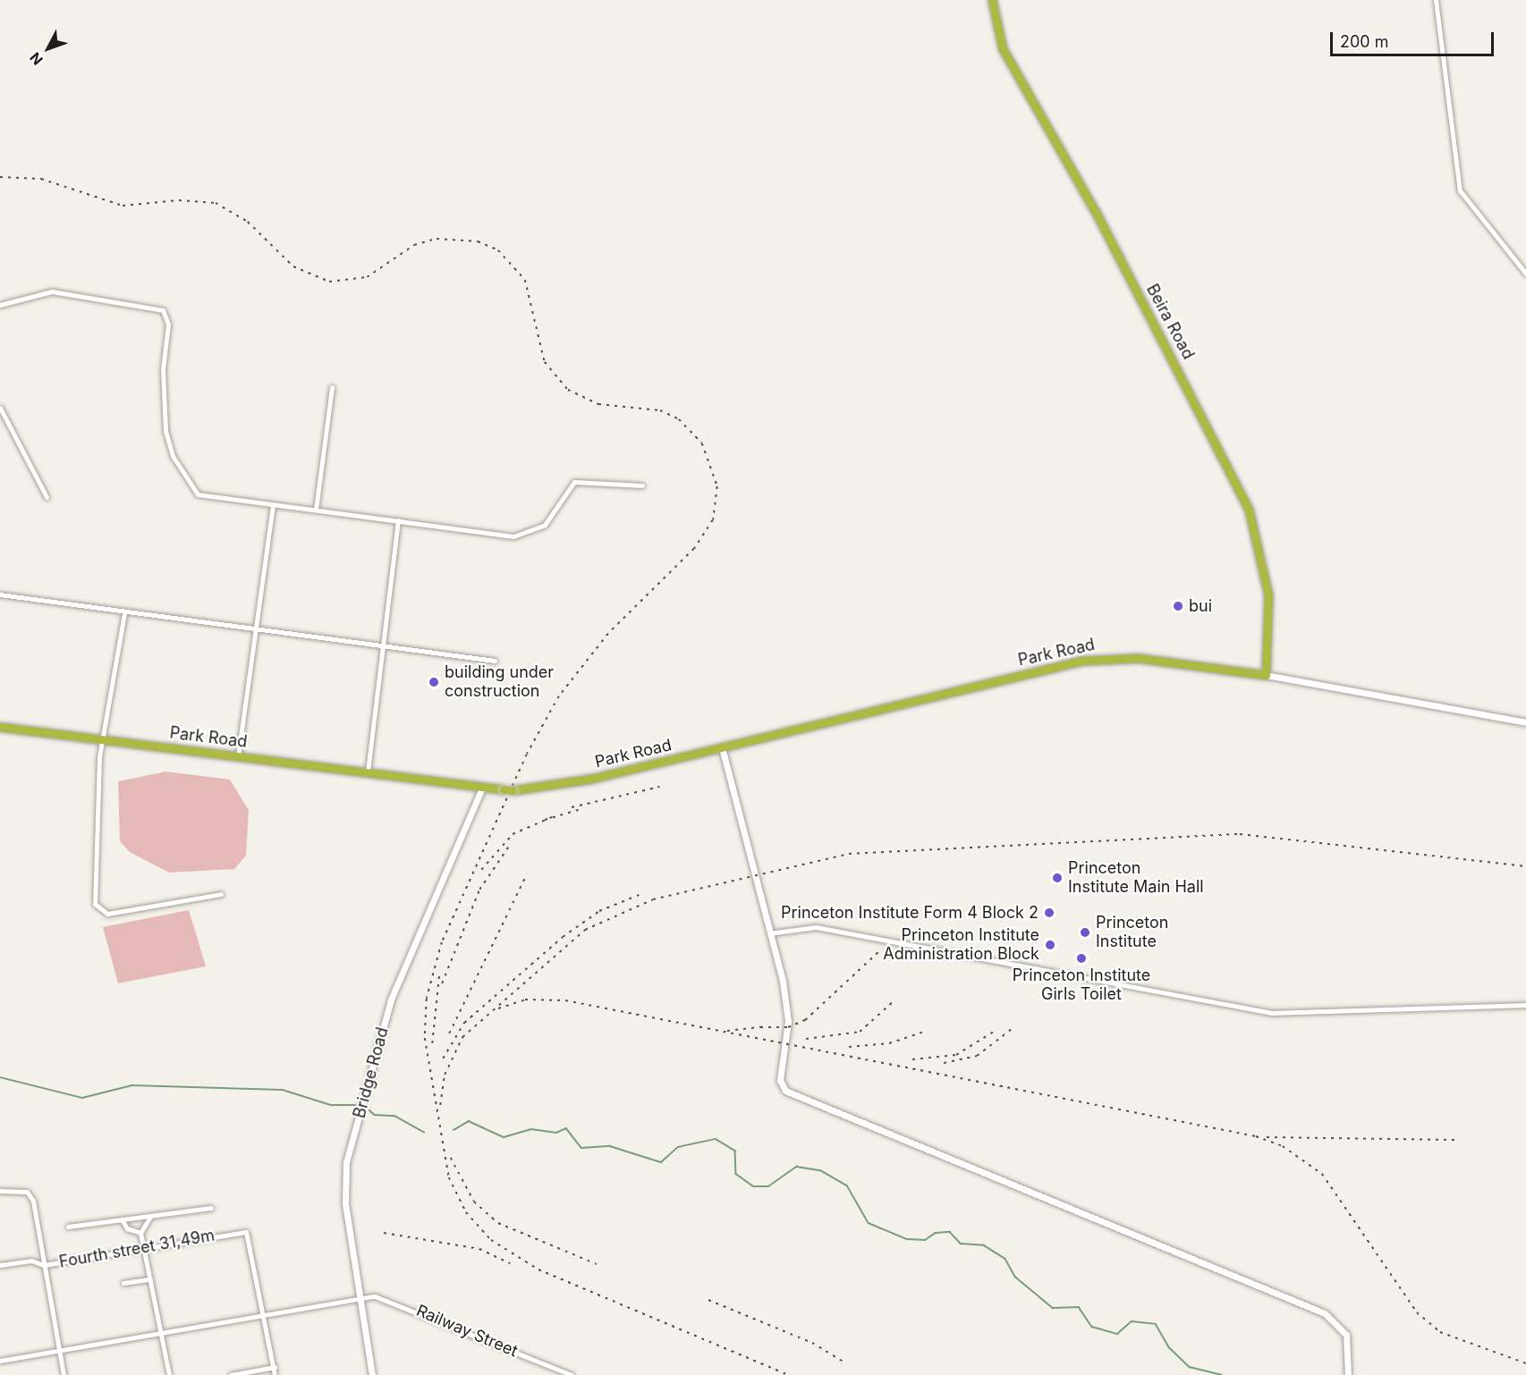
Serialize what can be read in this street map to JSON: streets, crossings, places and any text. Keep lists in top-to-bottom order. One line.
{"streets":{"highway":["Beira Road","Park Road"],"street":["Bridge Road","Fourth street 31,49m","Railway Street"]},"crossings":[["Beira Road","Park Road"],["Park Road","Bridge Road"],["Bridge Road","Railway Street"],["Fourth street 31,49m","Railway Street"]],"places":["bui","building under construction","Princeton Institute Main Hall","Princeton Institute Form 4 Block 2","Princeton Institute","Princeton Institute Administration Block","Princeton Institute Girls Toilet"],"scale_bar":"200 m","north":"bottom left"}
